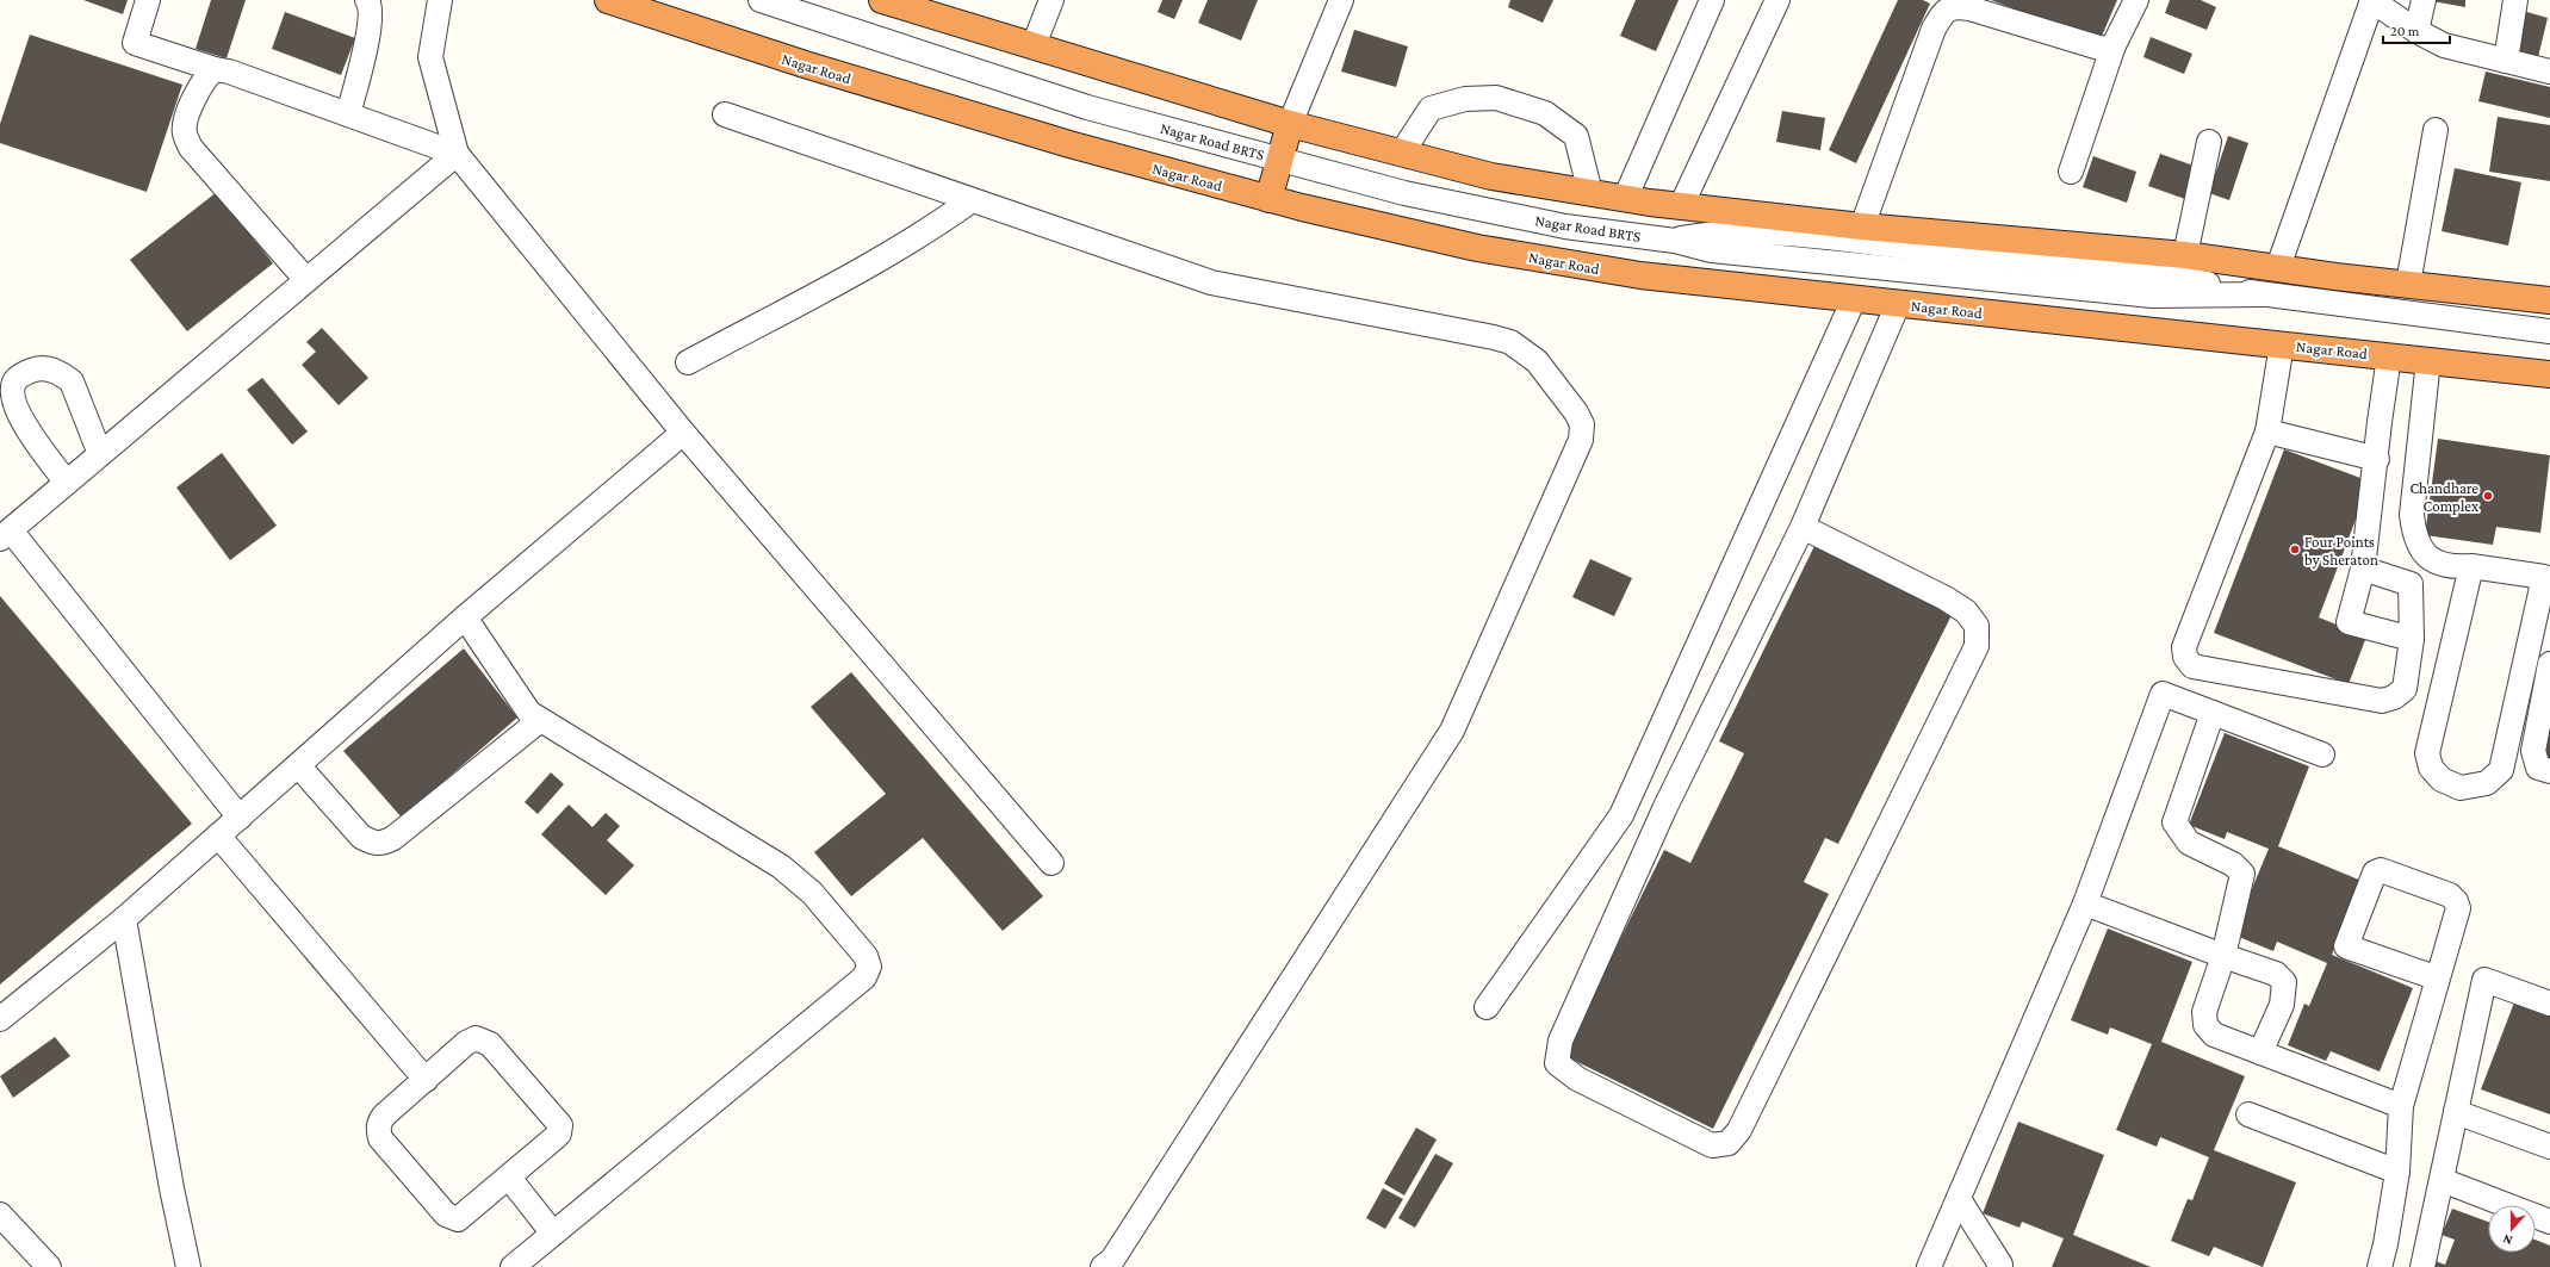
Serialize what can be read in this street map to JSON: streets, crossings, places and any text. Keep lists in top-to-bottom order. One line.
{"streets":{"highway":["Nagar Road"],"street":["Nagar Road BRTS"]},"places":["Chandhare Complex","Four Points by Sheraton"],"scale_bar":"20 m","north":"bottom"}
